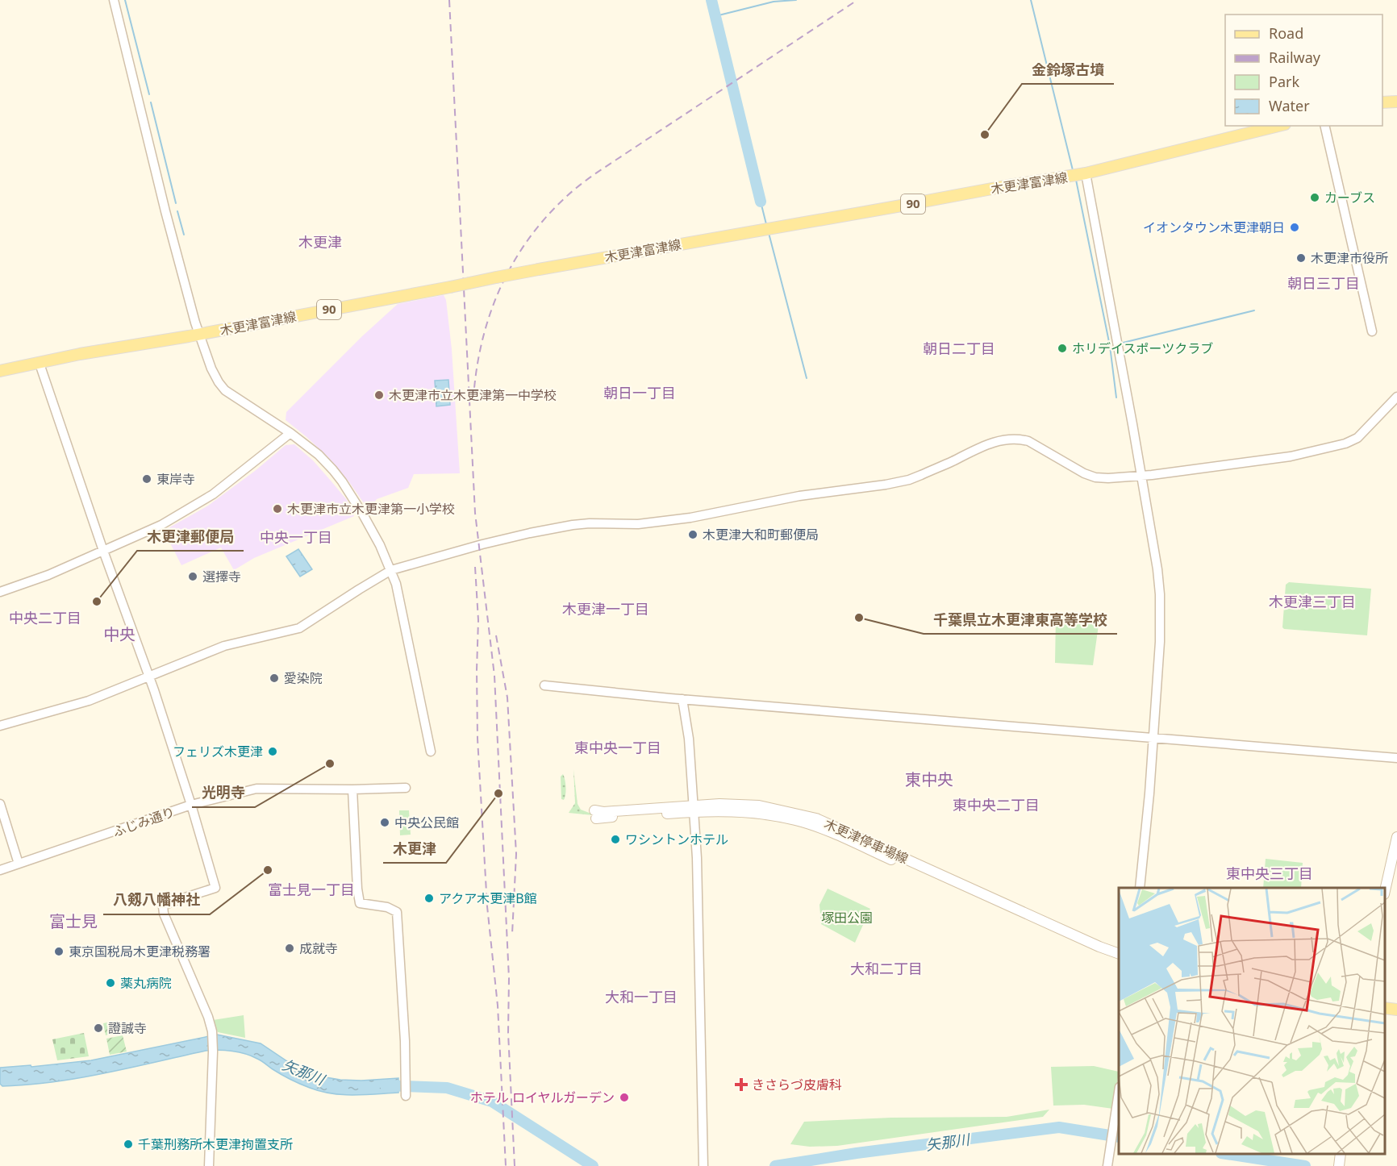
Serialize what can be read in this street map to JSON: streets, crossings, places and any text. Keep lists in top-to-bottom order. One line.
{"streets":{"main road":["木更津富津線","90","木更津停車場線"],"street":["ふじみ通り"]},"districts":["木更津","朝日三丁目","朝日二丁目","朝日一丁目","中央一丁目","木更津三丁目","木更津一丁目","中央二丁目","中央","東中央一丁目","東中央","東中央二丁目","東中央三丁目","富士見一丁目","富士見","大和二丁目","大和一丁目"],"water":["矢那川"],"parks":["塚田公園"],"places":{"other":["金鈴塚古墳","カーブス","イオンタウン木更津朝日","木更津市役所","ホリデイスポーツクラブ","木更津市立木更津第一中学校","東岸寺","木更津市立木更津第一小学校","木更津大和町郵便局","選擇寺","木更津郵便局","千葉県立木更津東高等学校","愛染院","フェリズ木更津","光明寺","木更津","中央公民館","ワシントンホテル","八剱八幡神社","アクア木更津B館","成就寺","東京国税局木更津税務署","薬丸病院","證誠寺","ホテル ロイヤルガーデン","千葉刑務所木更津拘置支所"],"health":["きさらづ皮膚科"]},"legend":["Road","Railway","Park","Water"]}
